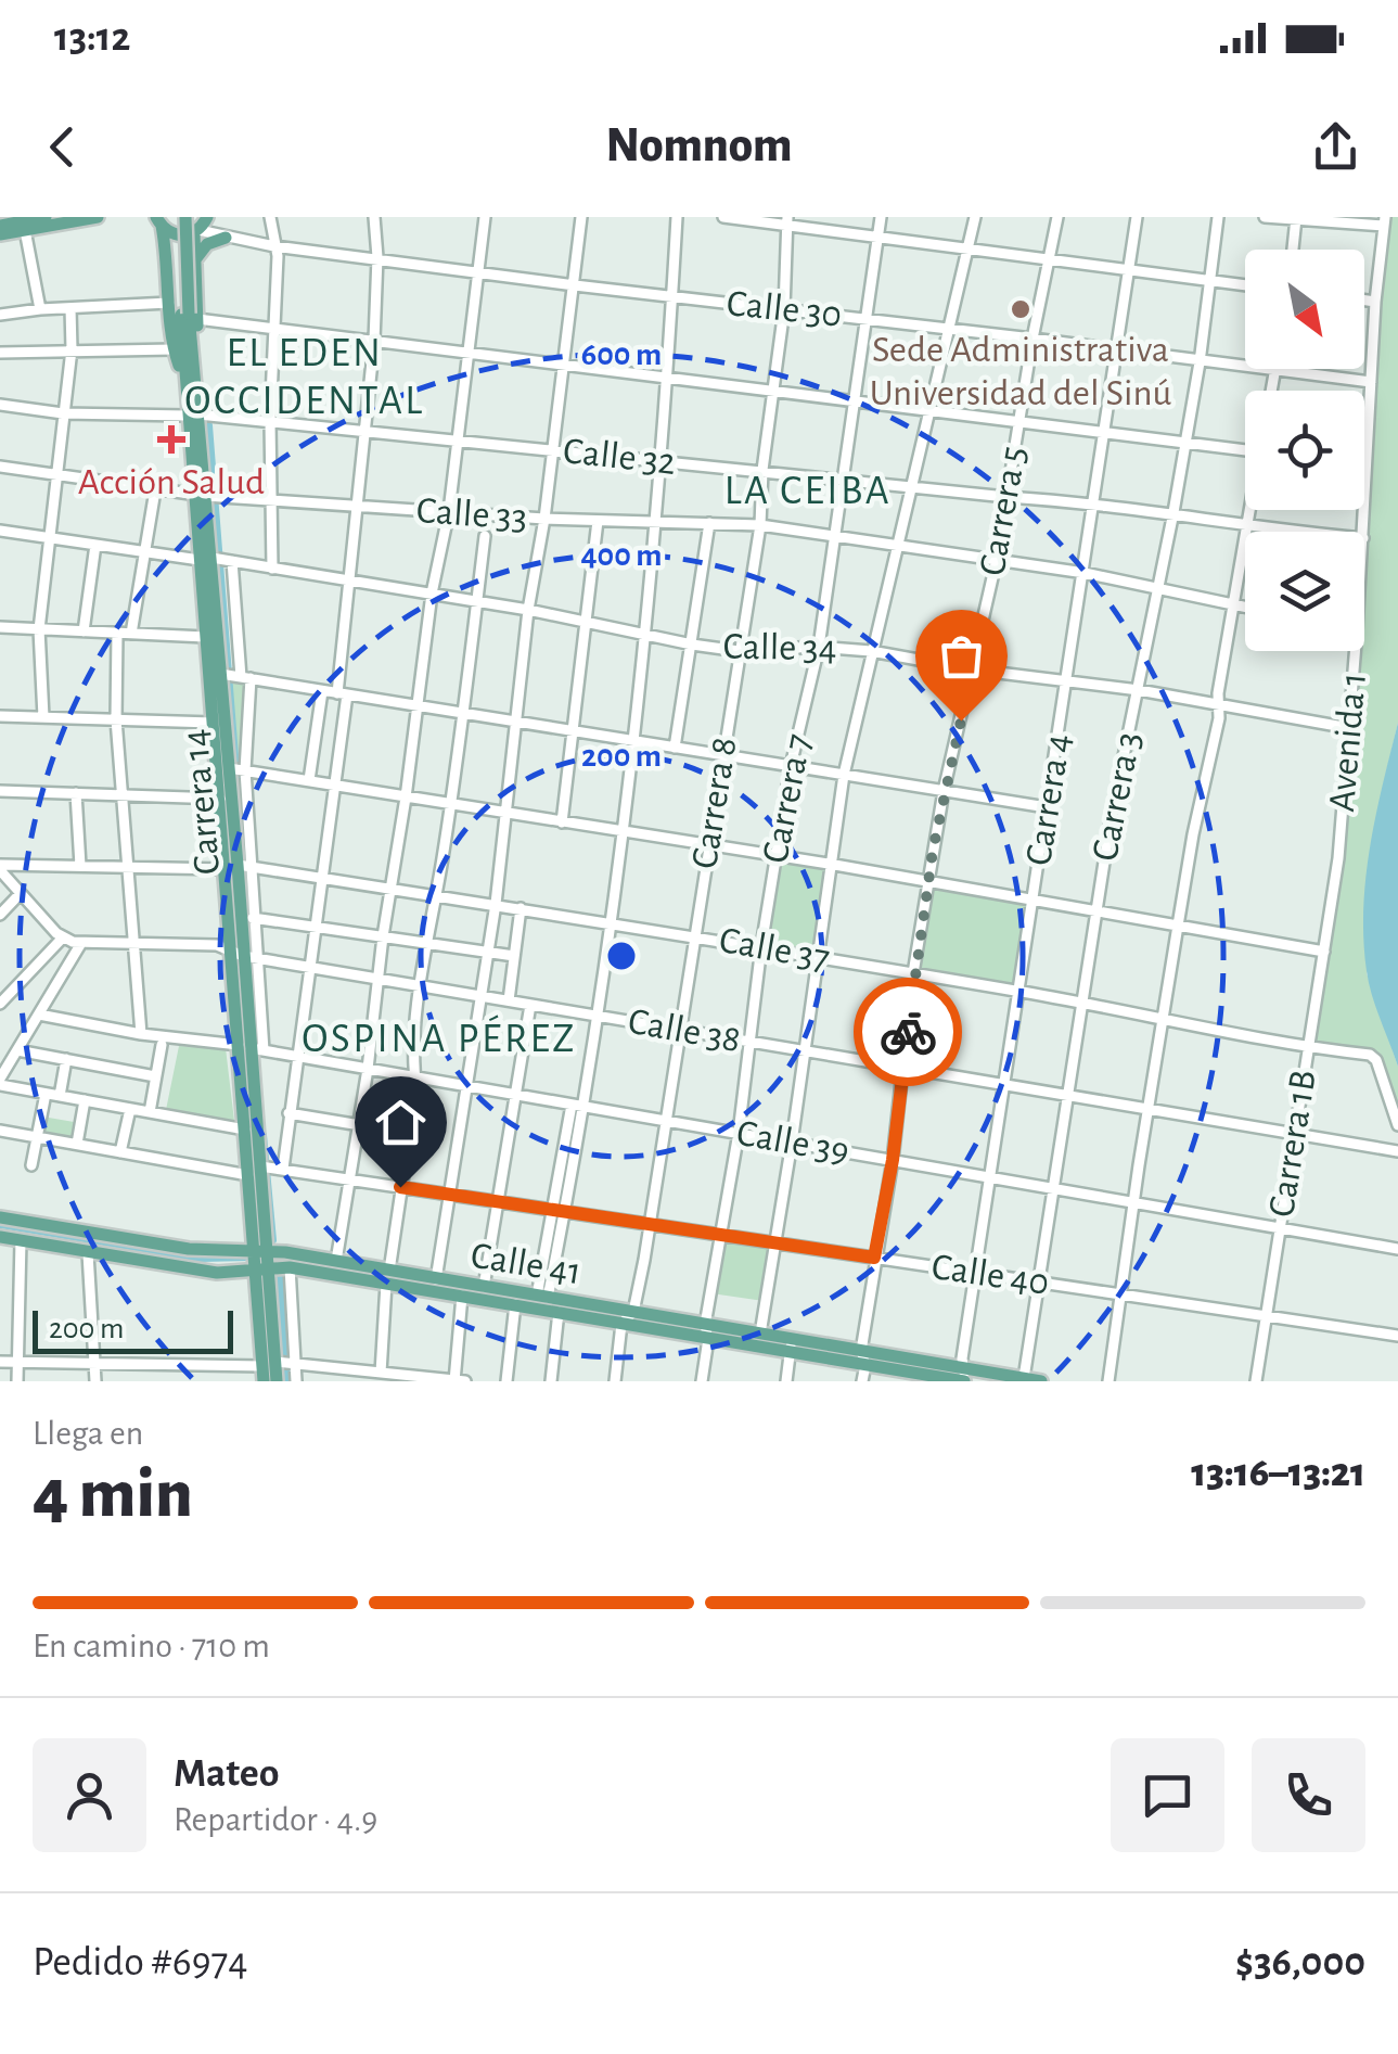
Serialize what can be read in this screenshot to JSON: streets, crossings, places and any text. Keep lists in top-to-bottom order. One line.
{"streets":{"main road":["Carrera 14","Calle 41"],"street":["Calle 30","Calle 32","Carrera 5","Calle 33","Calle 34","Avenida 1","Carrera 3","Carrera 7","Carrera 4","Carrera 8","Calle 37","Calle 38","Calle 39","Carrera 1B","Calle 40"]},"crossings":[["Calle 30","Carrera 5"],["Calle 30","Avenida 1"],["Calle 30","Carrera 3"],["Calle 30","Carrera 7"],["Calle 30","Carrera 4"],["Calle 30","Carrera 8"],["Calle 32","Carrera 5"],["Calle 32","Carrera 3"],["Calle 32","Carrera 7"],["Calle 32","Carrera 4"],["Calle 32","Carrera 14"],["Calle 32","Carrera 8"],["Carrera 5","Calle 33"],["Carrera 5","Calle 34"],["Carrera 5","Calle 37"],["Carrera 5","Calle 38"],["Carrera 5","Calle 39"],["Carrera 5","Calle 41"],["Carrera 5","Calle 40"],["Calle 33","Carrera 3"],["Calle 33","Carrera 7"],["Calle 33","Carrera 4"],["Calle 33","Carrera 14"],["Calle 33","Carrera 8"],["Calle 34","Avenida 1"],["Calle 34","Carrera 3"],["Calle 34","Carrera 7"],["Calle 34","Carrera 4"],["Calle 34","Carrera 14"],["Calle 34","Carrera 8"],["Avenida 1","Carrera 1B"],["Carrera 3","Calle 37"],["Carrera 3","Calle 38"],["Carrera 3","Calle 39"],["Carrera 3","Calle 41"],["Carrera 3","Calle 40"],["Carrera 7","Calle 37"],["Carrera 7","Calle 38"],["Carrera 7","Calle 39"],["Carrera 7","Calle 41"],["Carrera 7","Calle 40"],["Carrera 4","Calle 37"],["Carrera 4","Calle 38"],["Carrera 4","Calle 39"],["Carrera 4","Calle 41"],["Carrera 4","Calle 40"],["Carrera 14","Calle 37"],["Carrera 14","Calle 38"],["Carrera 14","Calle 39"],["Carrera 14","Calle 41"],["Carrera 14","Calle 40"],["Carrera 8","Calle 37"],["Carrera 8","Calle 38"],["Carrera 8","Calle 39"],["Carrera 8","Calle 41"],["Carrera 8","Calle 40"],["Calle 37","Carrera 1B"],["Calle 38","Carrera 1B"],["Calle 39","Carrera 1B"],["Carrera 1B","Calle 40"]],"districts":["EL EDEN OCCIDENTAL","LA CEIBA","OSPINA PÉREZ"],"places":{"other":["Sede Administrativa Universidad del Sinú"],"health":["Acción Salud"]},"scale_bar":"200 m","north":"bottom right","page":{"status":"13:12","header":"Nomnom","scale":"200 m","heading":["4 min","Llega en","13:16–13:21"],"panel":["Mateo","Repartidor · 4.9","Pedido #6974","$36,000"],"bar":"En camino · 710 m"},"rings":["600 m","400 m","200 m"]}
